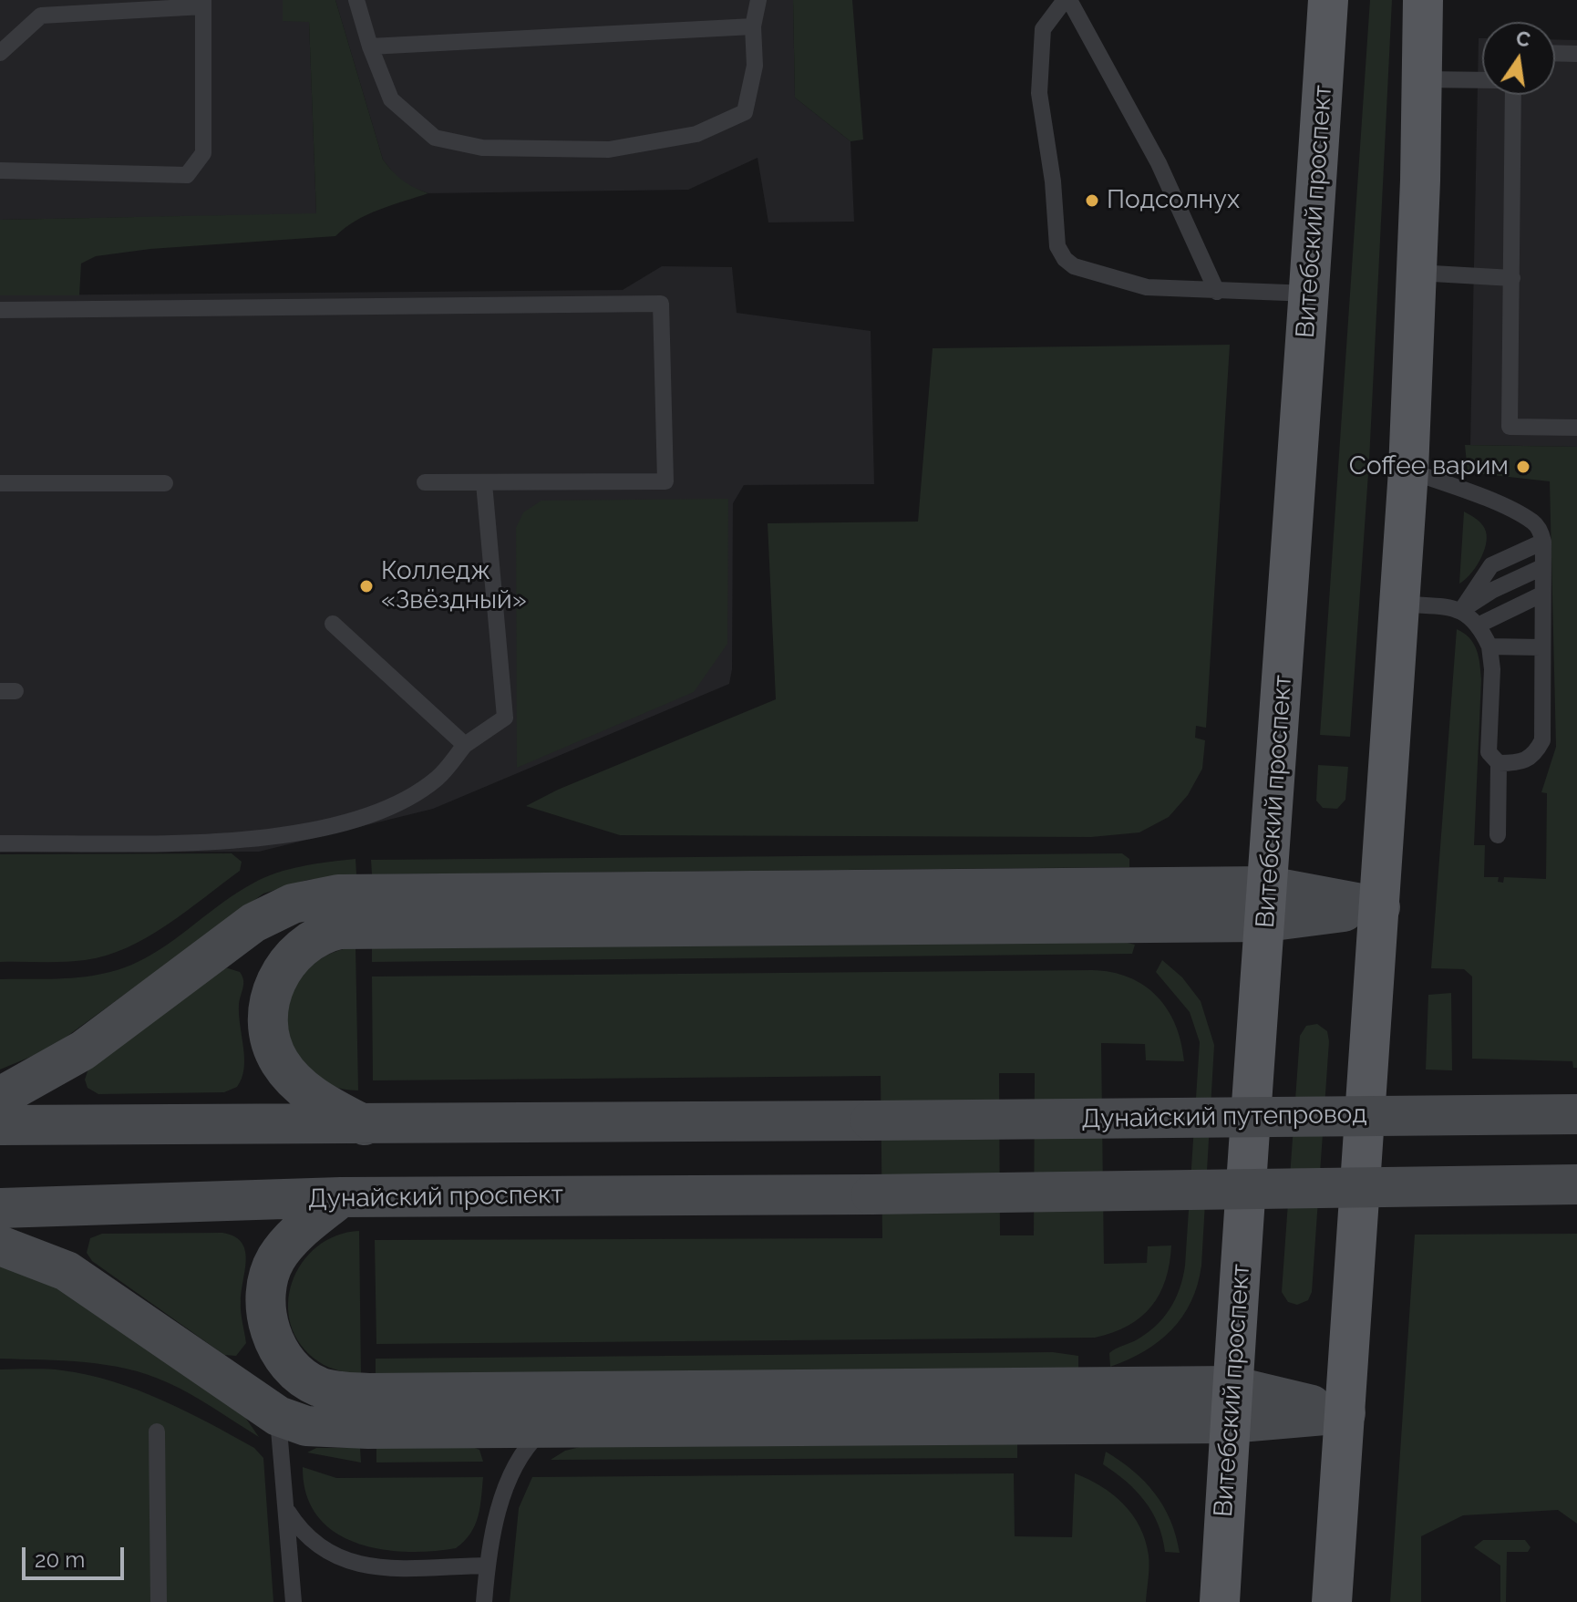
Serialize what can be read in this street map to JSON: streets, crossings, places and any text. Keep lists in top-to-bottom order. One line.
{"streets":{"main road":["Витебский проспект","Дунайский путепровод","Дунайский проспект"]},"places":["Подсолнух","Coffee варим","Колледж «Звёздный»"],"scale_bar":"20 m","north":"top"}
